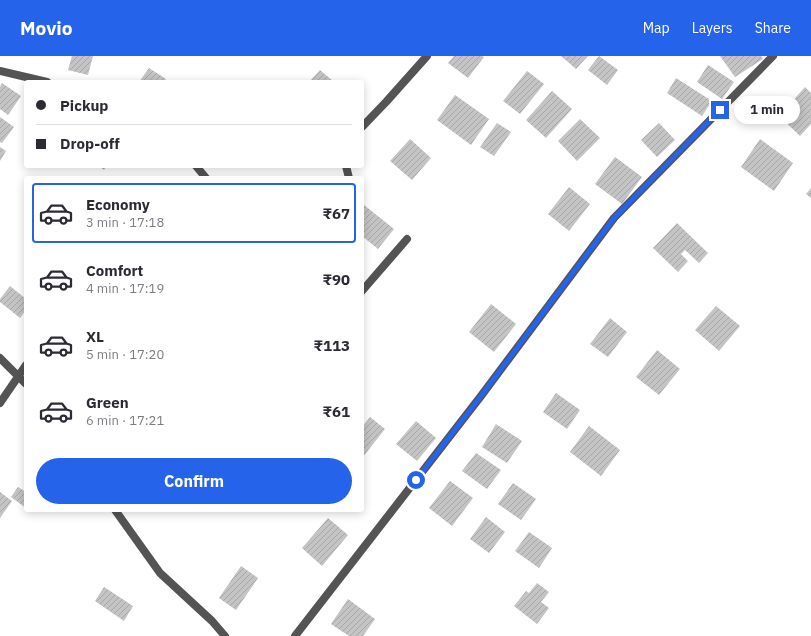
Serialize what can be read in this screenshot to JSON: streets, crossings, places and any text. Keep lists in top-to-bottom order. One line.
{"page":{"header":"Movio","nav":["Map","Layers","Share"],"banner":["Pickup","Drop-off"],"bubble":"1 min","list":[{"name":"Economy","note":"3 min · 17:18","value":"₹67"},{"name":"Comfort","note":"4 min · 17:19","value":"₹90"},{"name":"XL","note":"5 min · 17:20","value":"₹113"},{"name":"Green","note":"6 min · 17:21","value":"₹61"}],"buttons":"Confirm"}}
